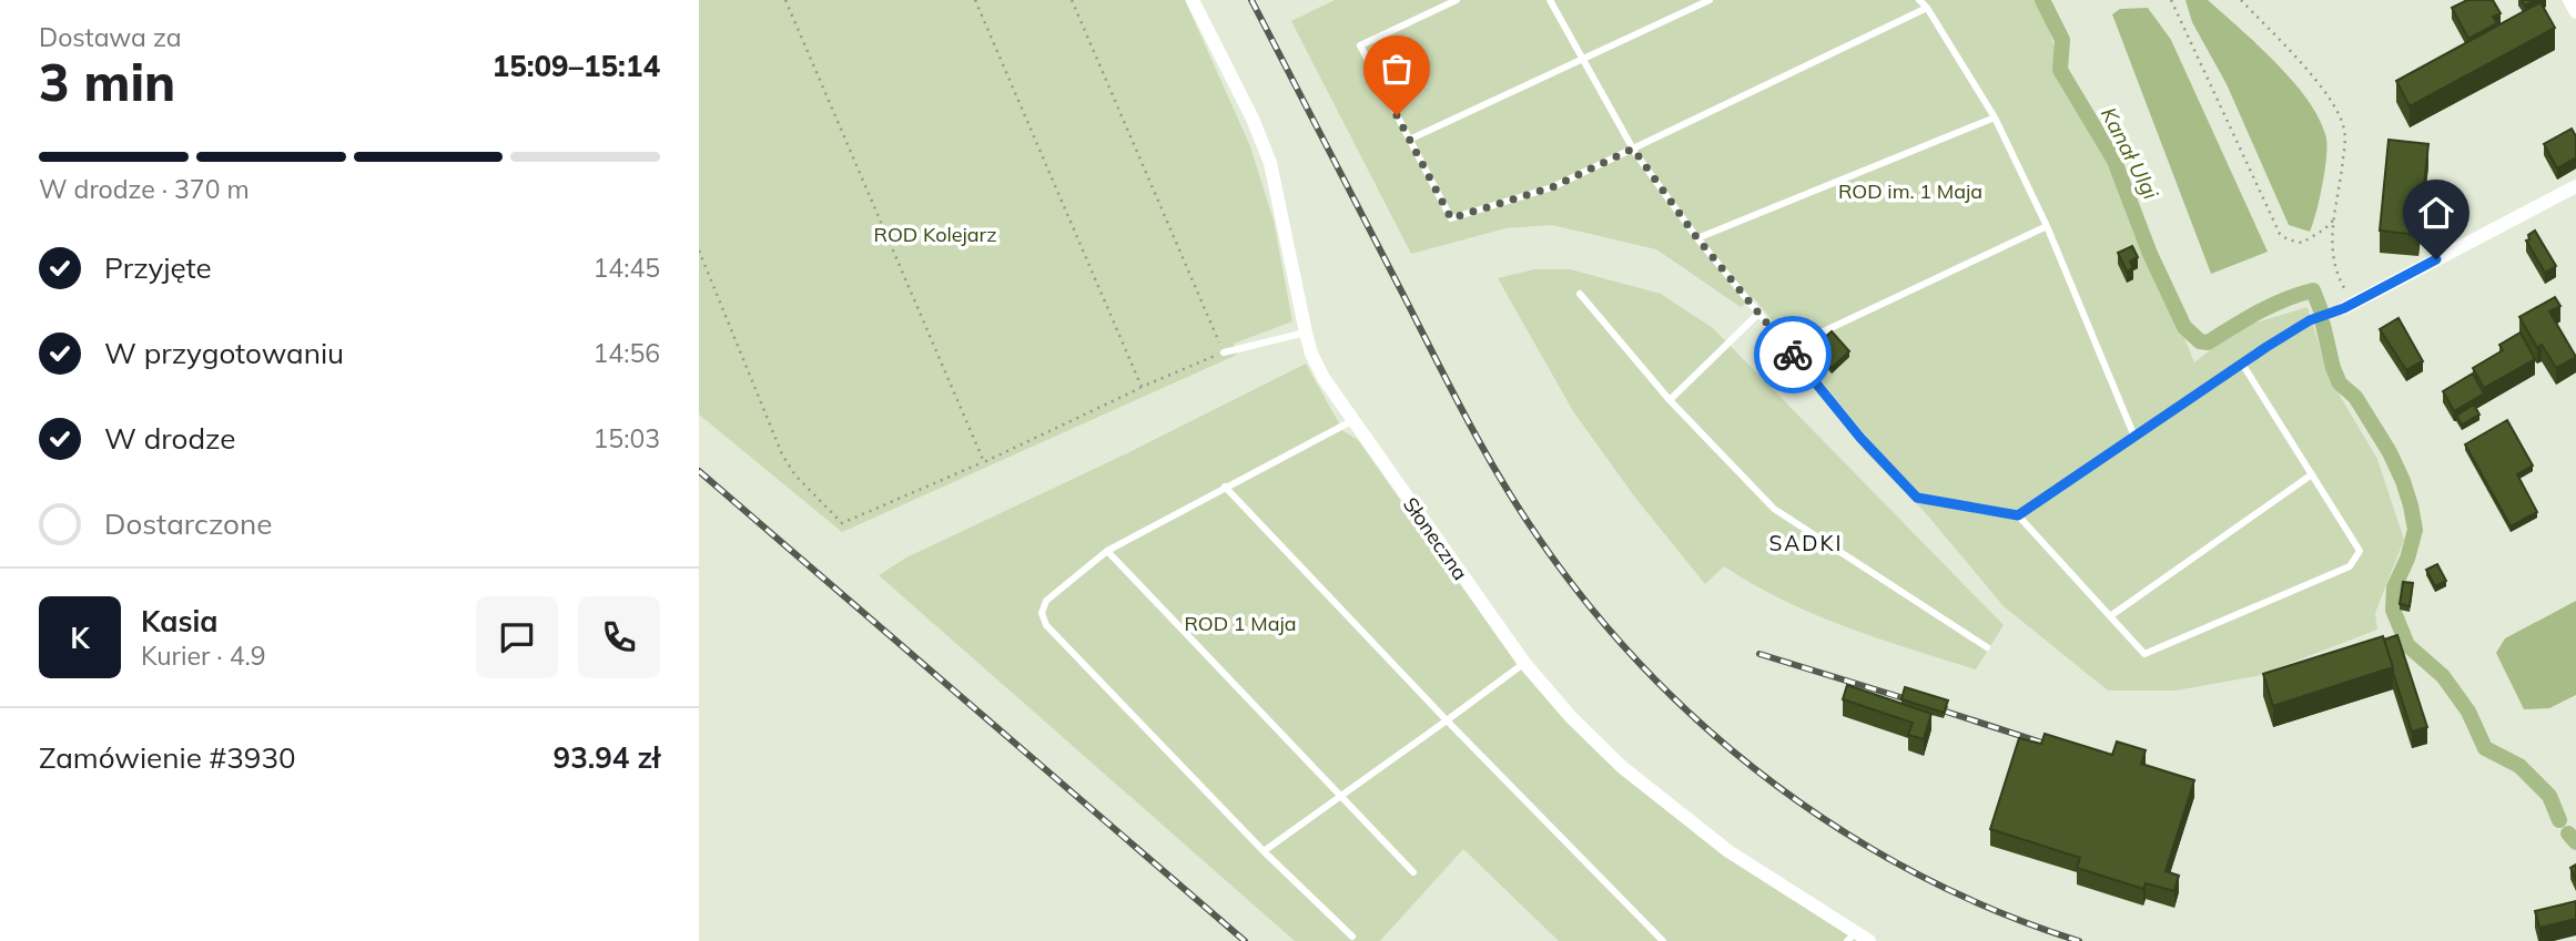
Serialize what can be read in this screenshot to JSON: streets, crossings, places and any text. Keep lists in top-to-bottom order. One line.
{"streets":{"street":["Słoneczna"]},"districts":["SADKI"],"water":["Kanał Ulgi"],"parks":["ROD im. 1 Maja","ROD Kolejarz","ROD 1 Maja"],"page":{"heading":["3 min","Dostawa za","15:09–15:14"],"panel":["Kasia","Kurier · 4.9","Zamówienie #3930","93.94 zł"],"bar":"W drodze · 370 m","list":[["Przyjęte","14:45"],["W przygotowaniu","14:56"],["W drodze","15:03"],"Dostarczone"],"round":"K"}}
